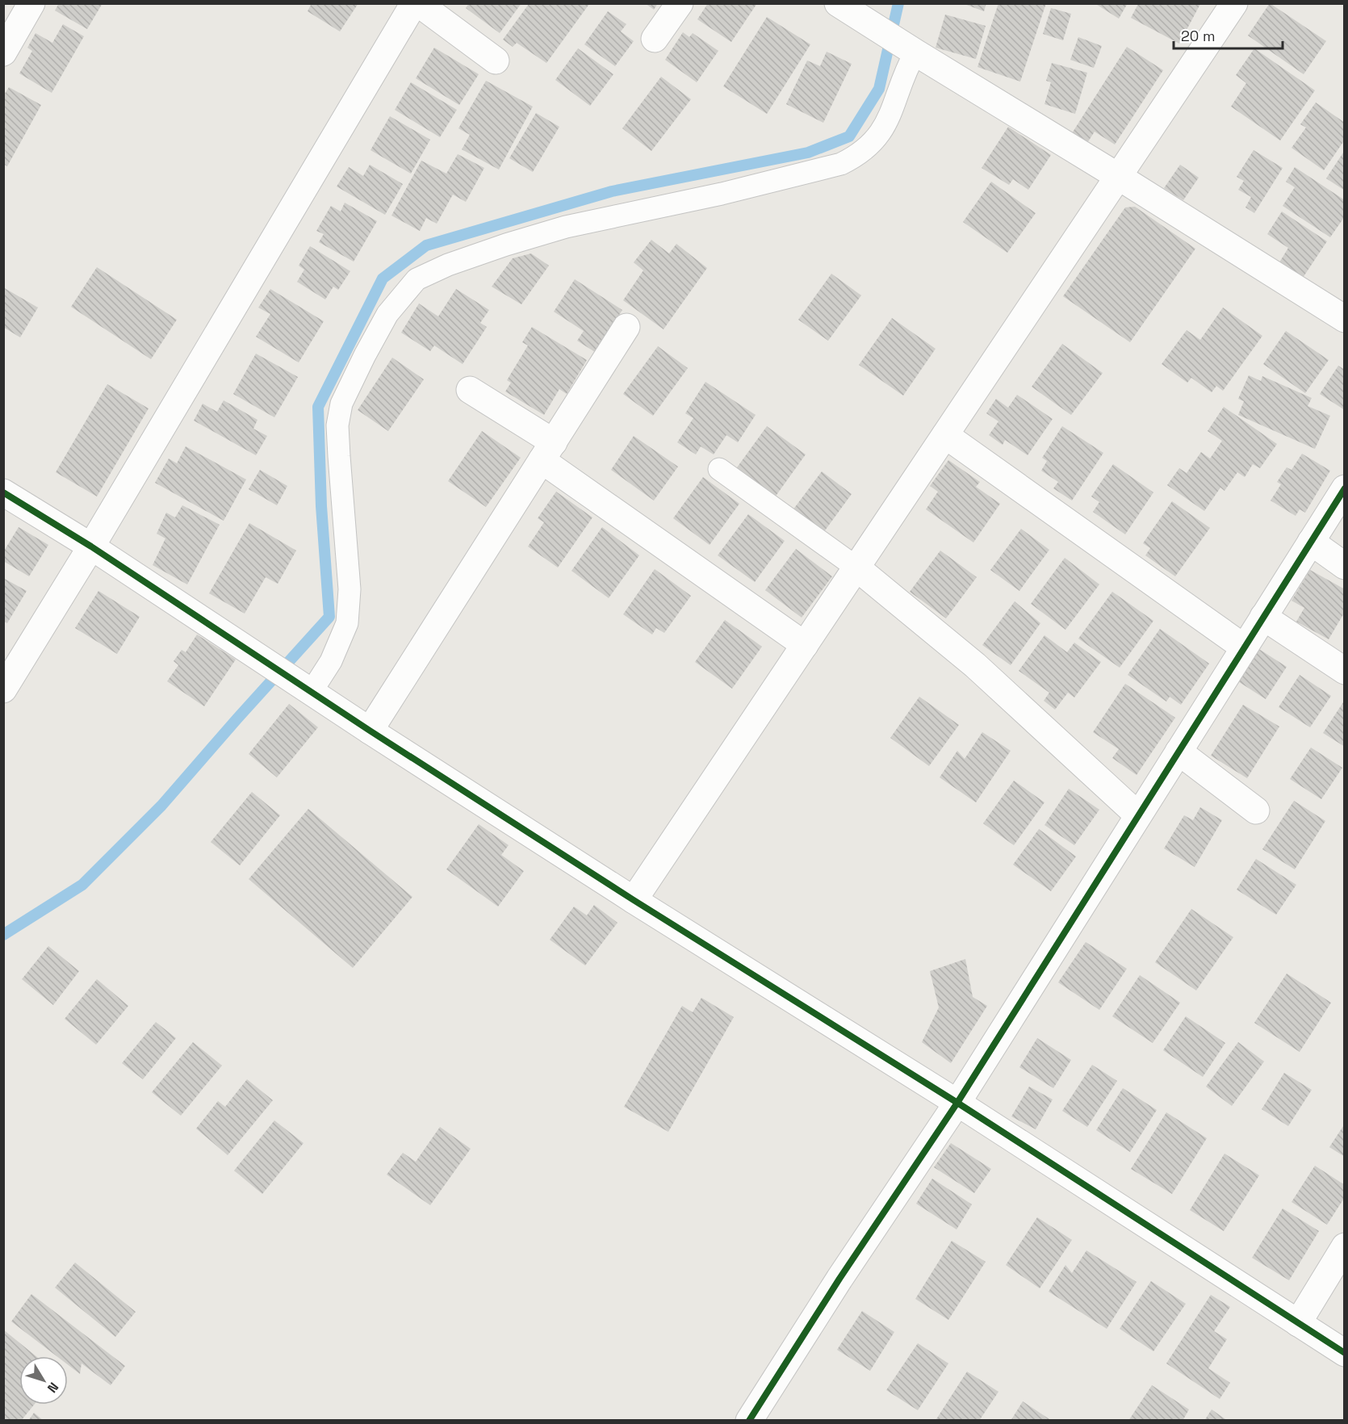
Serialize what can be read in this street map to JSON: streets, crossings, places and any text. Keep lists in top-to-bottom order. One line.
{"scale_bar":"20 m","north":"bottom right"}
